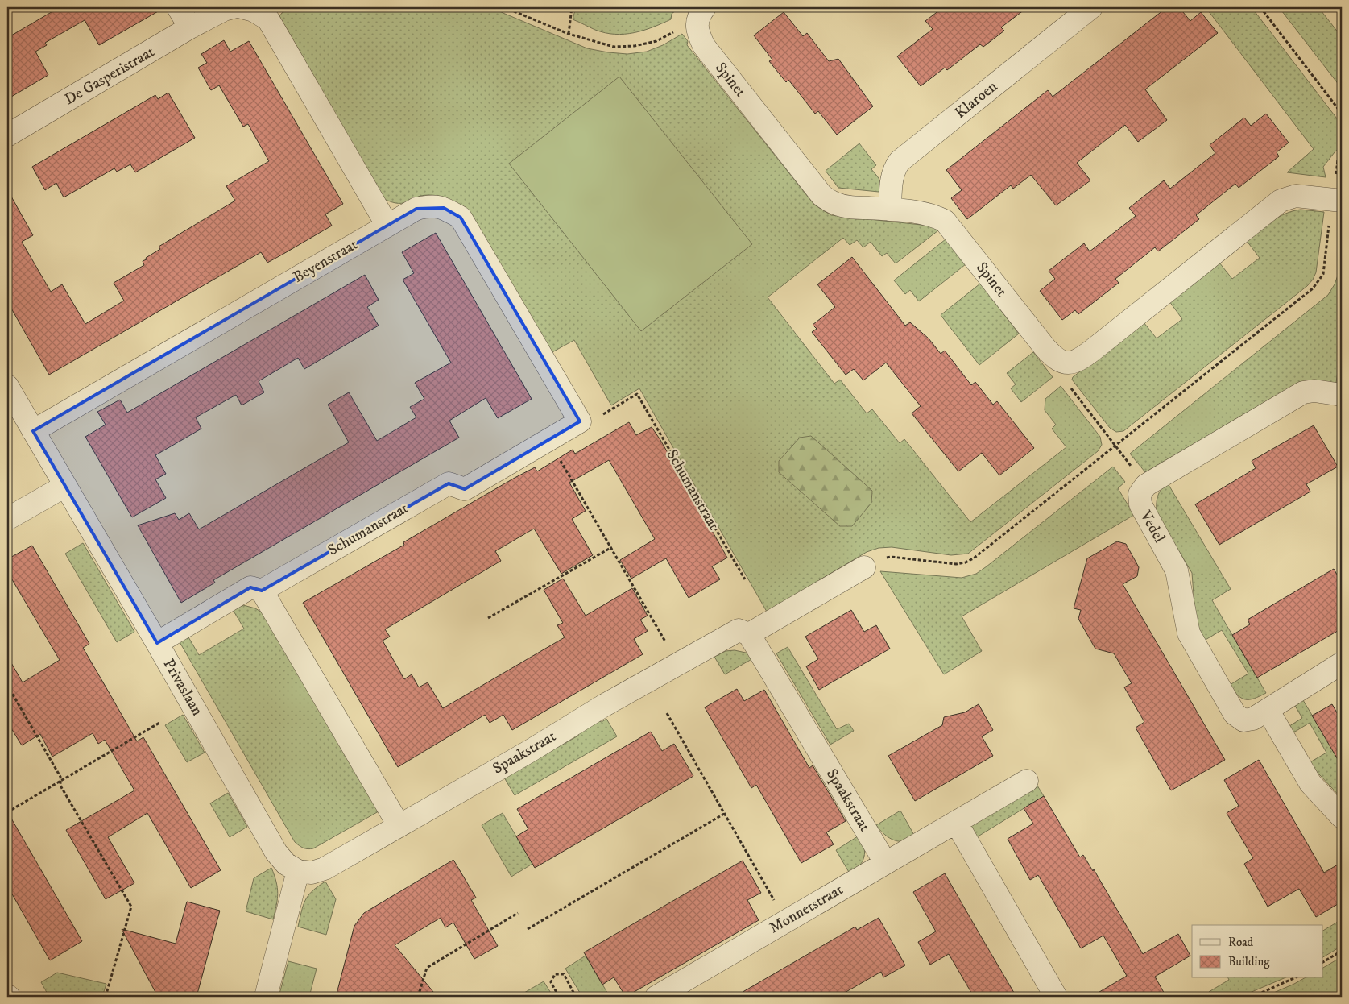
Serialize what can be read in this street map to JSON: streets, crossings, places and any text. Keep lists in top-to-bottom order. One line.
{"streets":{"street":["De Gasperistraat","Spinet","Klaroen","Beyenstraat","Schumanstraat","Vedel","Privaslaan","Spaakstraat","Monnetstraat"]},"crossings":[["Spinet","Klaroen"],["Beyenstraat","Privaslaan"],["Schumanstraat","Privaslaan"],["Privaslaan","Spaakstraat"],["Spaakstraat","Monnetstraat"]],"legend":["Road","Building"]}
